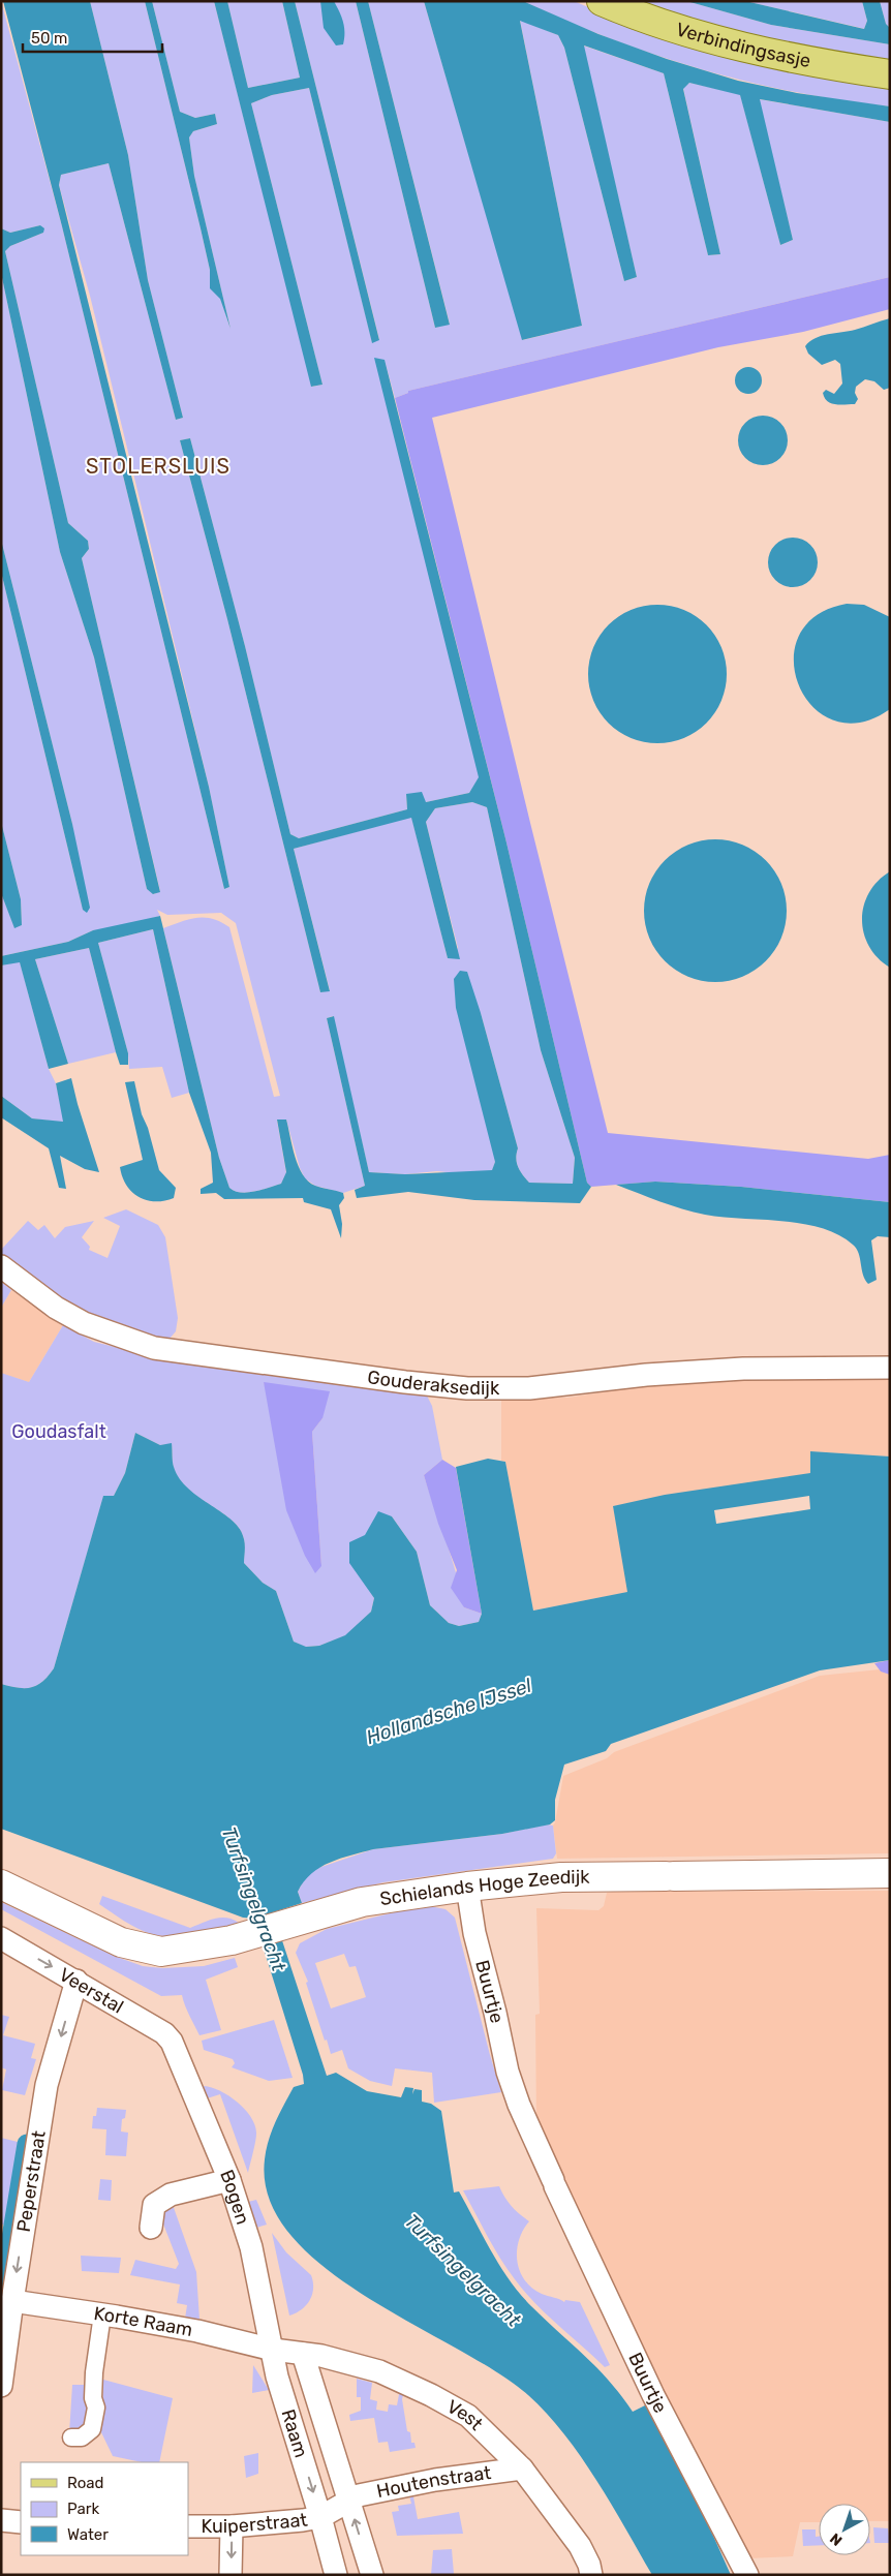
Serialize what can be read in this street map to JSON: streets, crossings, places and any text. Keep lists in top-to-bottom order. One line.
{"streets":{"main road":["Verbindingsasje","Schielands Hoge Zeedijk"],"street":["Gouderaksedijk","Veerstal","Buurtje","Peperstraat","Bogen","Korte Raam","Vest","Raam","Houtenstraat","Kuiperstraat"]},"crossings":[["Schielands Hoge Zeedijk","Buurtje"],["Veerstal","Peperstraat"],["Veerstal","Bogen"],["Peperstraat","Korte Raam"],["Bogen","Korte Raam"],["Bogen","Vest"],["Bogen","Raam"],["Korte Raam","Vest"],["Korte Raam","Raam"],["Vest","Raam"],["Vest","Houtenstraat"],["Raam","Houtenstraat"],["Raam","Kuiperstraat"]],"one_way":["Veerstal","Peperstraat"],"districts":["STOLERSLUIS"],"water":["Hollandsche IJssel","Turfsingelgracht"],"parks":["Goudasfalt"],"legend":["Road","Park","Water"],"scale_bar":"50 m","north":"bottom left"}
